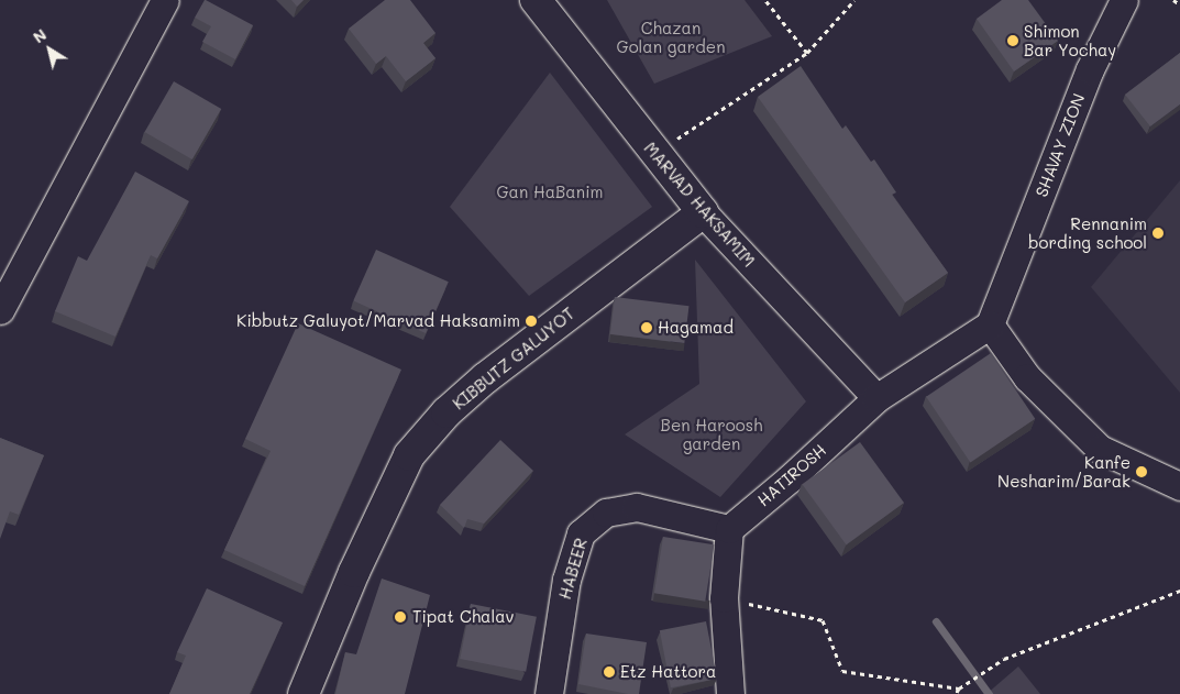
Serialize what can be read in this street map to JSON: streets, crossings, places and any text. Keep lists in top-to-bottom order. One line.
{"streets":{"street":["SHAVAY ZION","MARVAD HAKSAMIM","KIBBUTZ GALUYOT","HATIROSH","HABEER"]},"crossings":[["SHAVAY ZION","HATIROSH"],["MARVAD HAKSAMIM","KIBBUTZ GALUYOT"],["MARVAD HAKSAMIM","HATIROSH"],["HATIROSH","HABEER"]],"parks":["Chazan Golan garden","Gan HaBanim","Ben Haroosh garden"],"places":["Shimon Bar Yochay","Rennanim bording school","Kibbutz Galuyot/Marvad Haksamim","Hagamad","Kanfe Nesharim/Barak","Tipat Chalav","Etz Hattora"],"north":"top left"}
